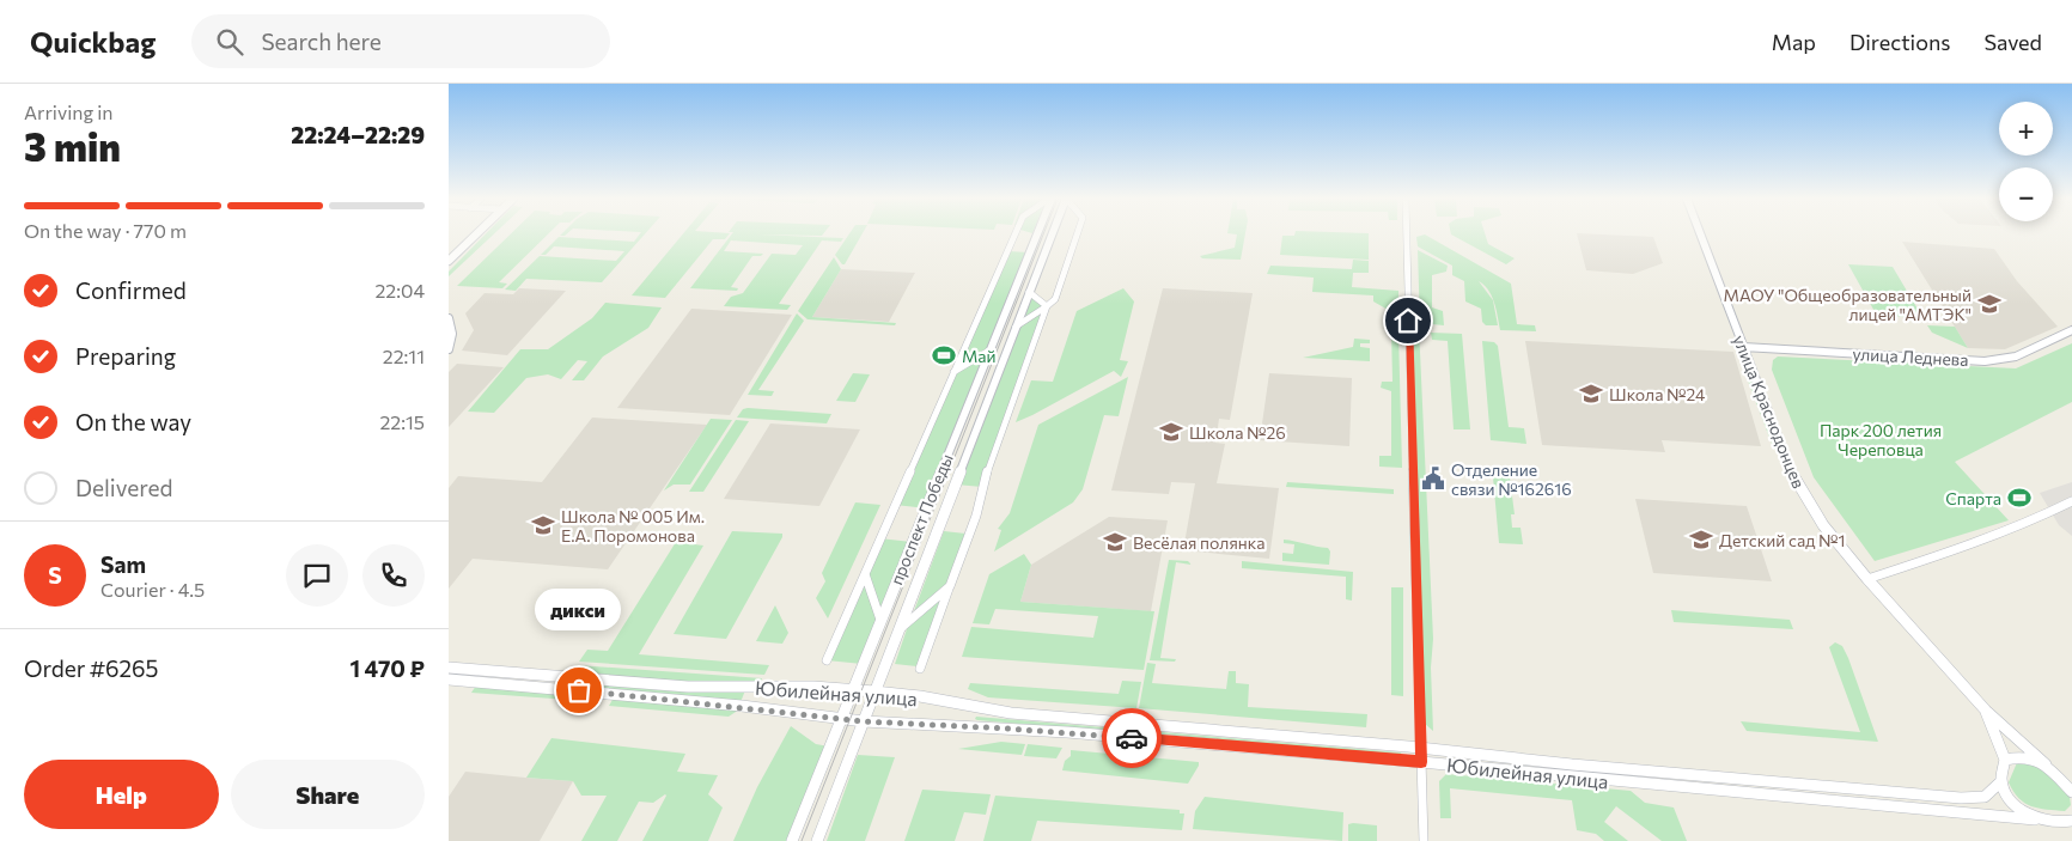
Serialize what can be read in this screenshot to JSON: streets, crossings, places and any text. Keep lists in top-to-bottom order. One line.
{"streets":{"street":["улица Леднева","улица Краснодонцев","проспект Победы","Юбилейная улица"]},"crossings":[["улица Леднева","улица Краснодонцев"],["проспект Победы","Юбилейная улица"]],"parks":["Парк 200 летия Череповца"],"places":{"school or university":["МАОУ \"Общеобразовательный лицей \"АМТЭК\"","Школа №24","Школа №26","Школа № 005 Им. Е.А. Поромонова","Детский сад №1","Весёлая полянка"],"sports":["Май","Спарта"],"public building":["Отделение связи №162616"],"other":["дикси"]},"page":{"header":"Quickbag","search":"Search here","nav":["Map","Directions","Saved"],"heading":["3 min","Arriving in","22:24–22:29"],"panel":["Sam","Courier · 4.5","Order #6265","1 470 ₽"],"map_buttons":["+","−"],"bar":"On the way · 770 m","list":[["Confirmed","22:04"],["Preparing","22:11"],["On the way","22:15"],"Delivered"],"round":"S","bubble":"дикси","buttons":["Help","Share"]}}
